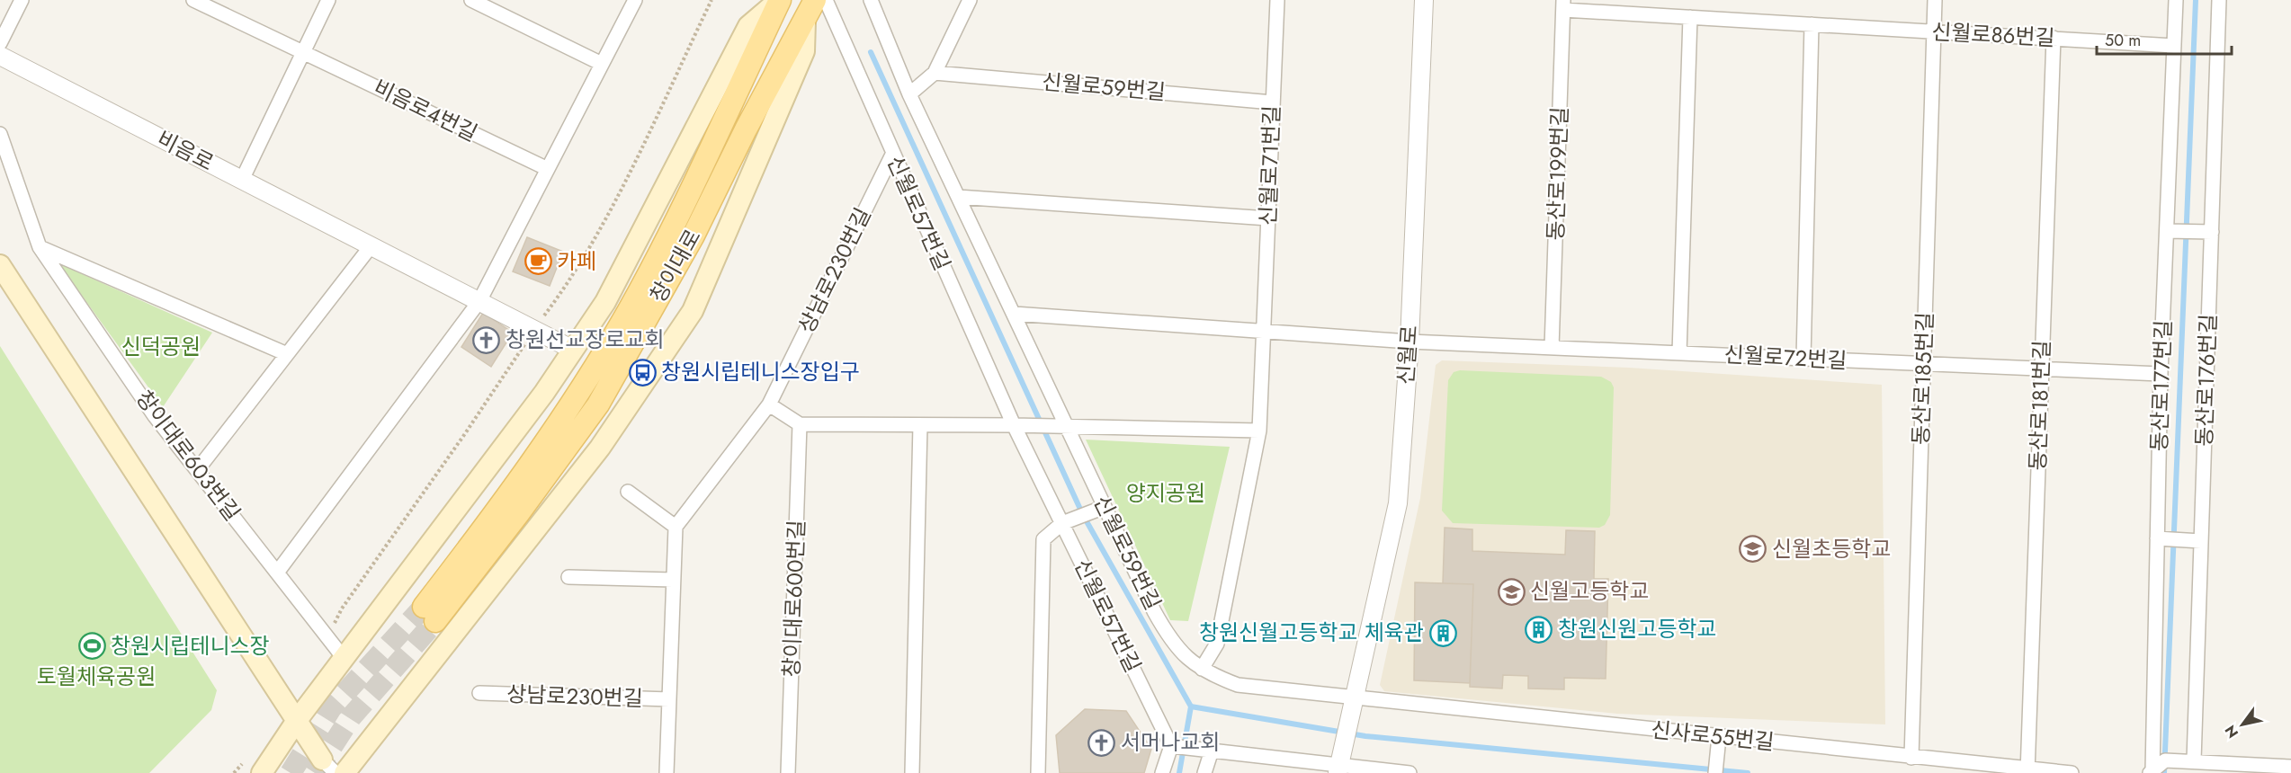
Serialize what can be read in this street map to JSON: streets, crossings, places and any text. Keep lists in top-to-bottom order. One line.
{"streets":{"main road":["창이대로"],"street":["신월로86번길","신월로59번길","비음로4번길","비음로","신월로71번길","동산로199번길","신월로57번길","상남로230번길","신월로","신월로72번길","동산로185번길","동산로176번길","동산로177번길","동산로181번길","창이대로603번길","창이대로600번길","신사로55번길"]},"crossings":[["신월로86번길","동산로199번길"],["신월로86번길","동산로185번길"],["신월로86번길","동산로177번길"],["신월로86번길","동산로181번길"],["신월로59번길","신월로71번길"],["신월로59번길","신월로"],["신월로59번길","신사로55번길"],["동산로199번길","신월로72번길"],["신월로57번길","상남로230번길"],["신월로","신월로72번길"],["신월로","신사로55번길"],["신월로72번길","동산로185번길"],["신월로72번길","동산로177번길"],["신월로72번길","동산로181번길"],["동산로185번길","신사로55번길"],["동산로181번길","신사로55번길"]],"parks":["신덕공원","양지공원","토월체육공원"],"places":{"cafe":["카페"],"church":["창원선교장로교회","서머나교회"],"bus stop":["창원시립테니스장입구"],"school or university":["신월초등학교","신월고등학교"],"building":["창원신원고등학교","창원신월고등학교 체육관"],"sports":["창원시립테니스장"]},"scale_bar":"50 m","north":"bottom left"}
